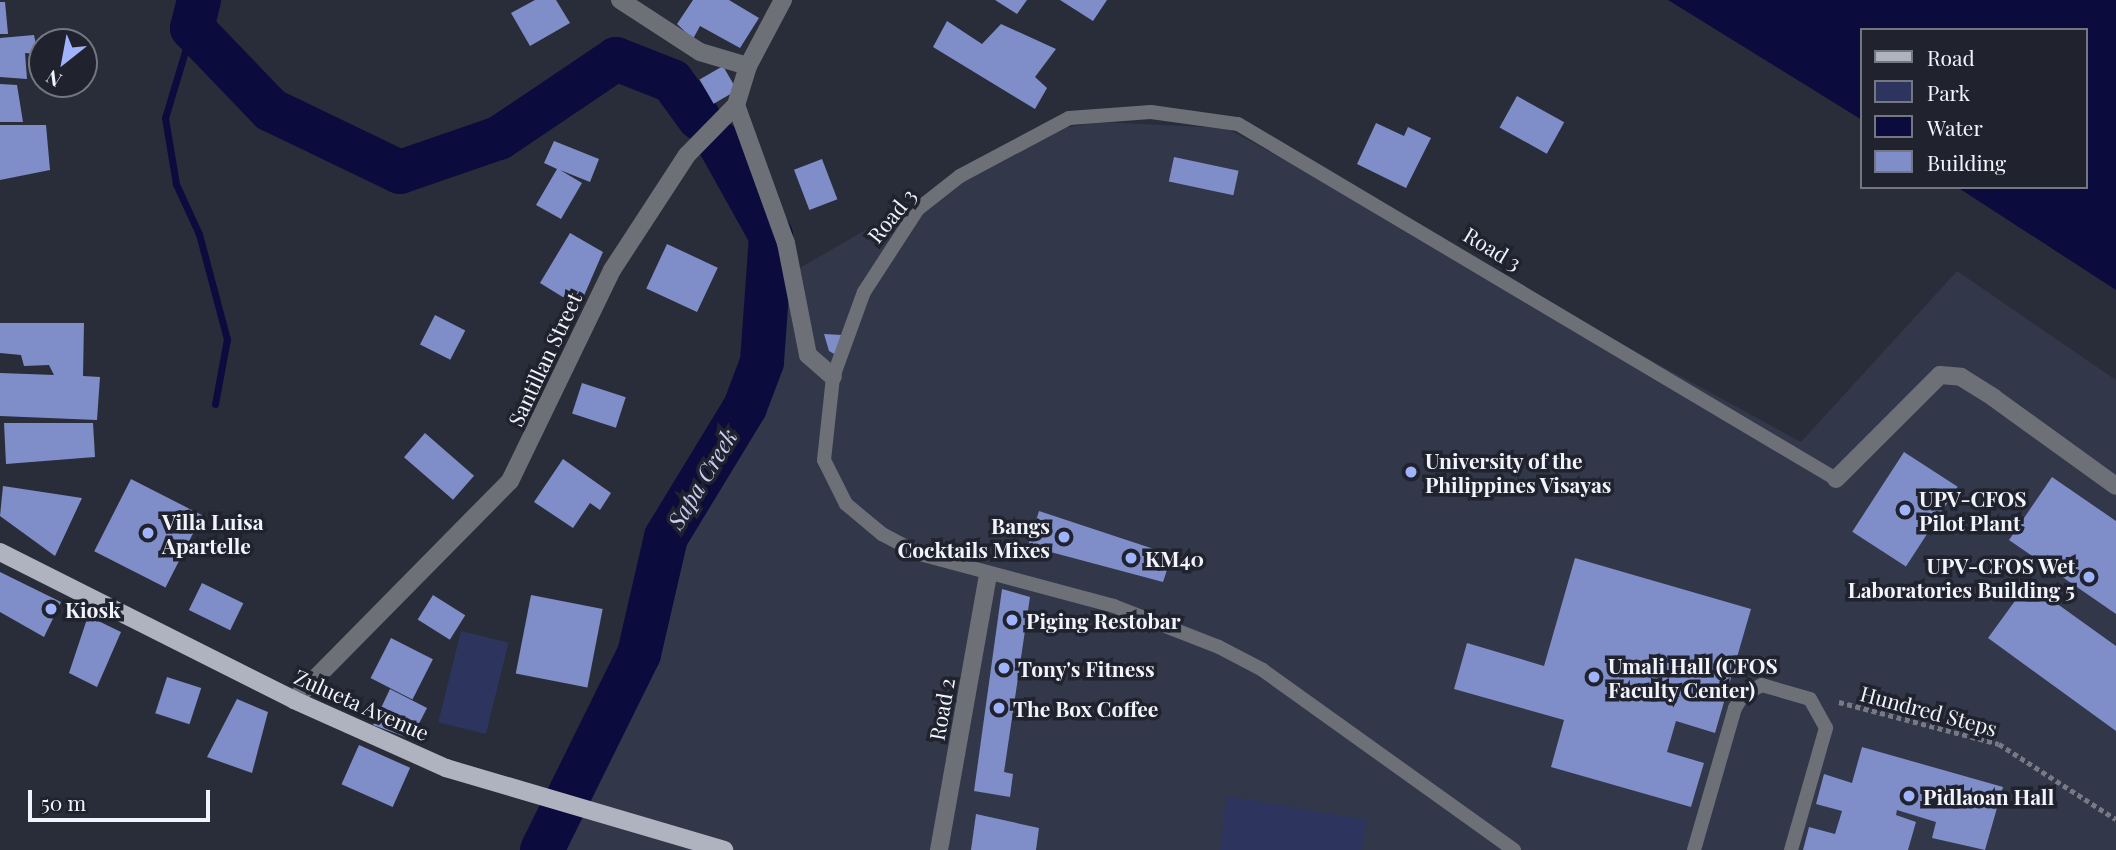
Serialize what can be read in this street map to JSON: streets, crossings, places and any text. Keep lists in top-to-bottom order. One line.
{"streets":{"main road":["Zulueta Avenue"],"street":["Santillan Street","Road 2"],"lane":["Road 3"],"path":["Hundred Steps"]},"crossings":[["Road 3","Road 2"],["Santillan Street","Zulueta Avenue"]],"water":["Sapa Creek"],"places":["University of the Philippines Visayas","UPV-CFOS Pilot Plant","Villa Luisa Apartelle","Bangs Cocktails Mixes","KM40","UPV-CFOS Wet Laboratories Building 5","Kiosk","Piging Restobar","Tony's Fitness","Umali Hall (CFOS Faculty Center)","The Box Coffee","Pidlaoan Hall"],"legend":["Road","Park","Water","Building"],"scale_bar":"50 m","north":"bottom left"}
